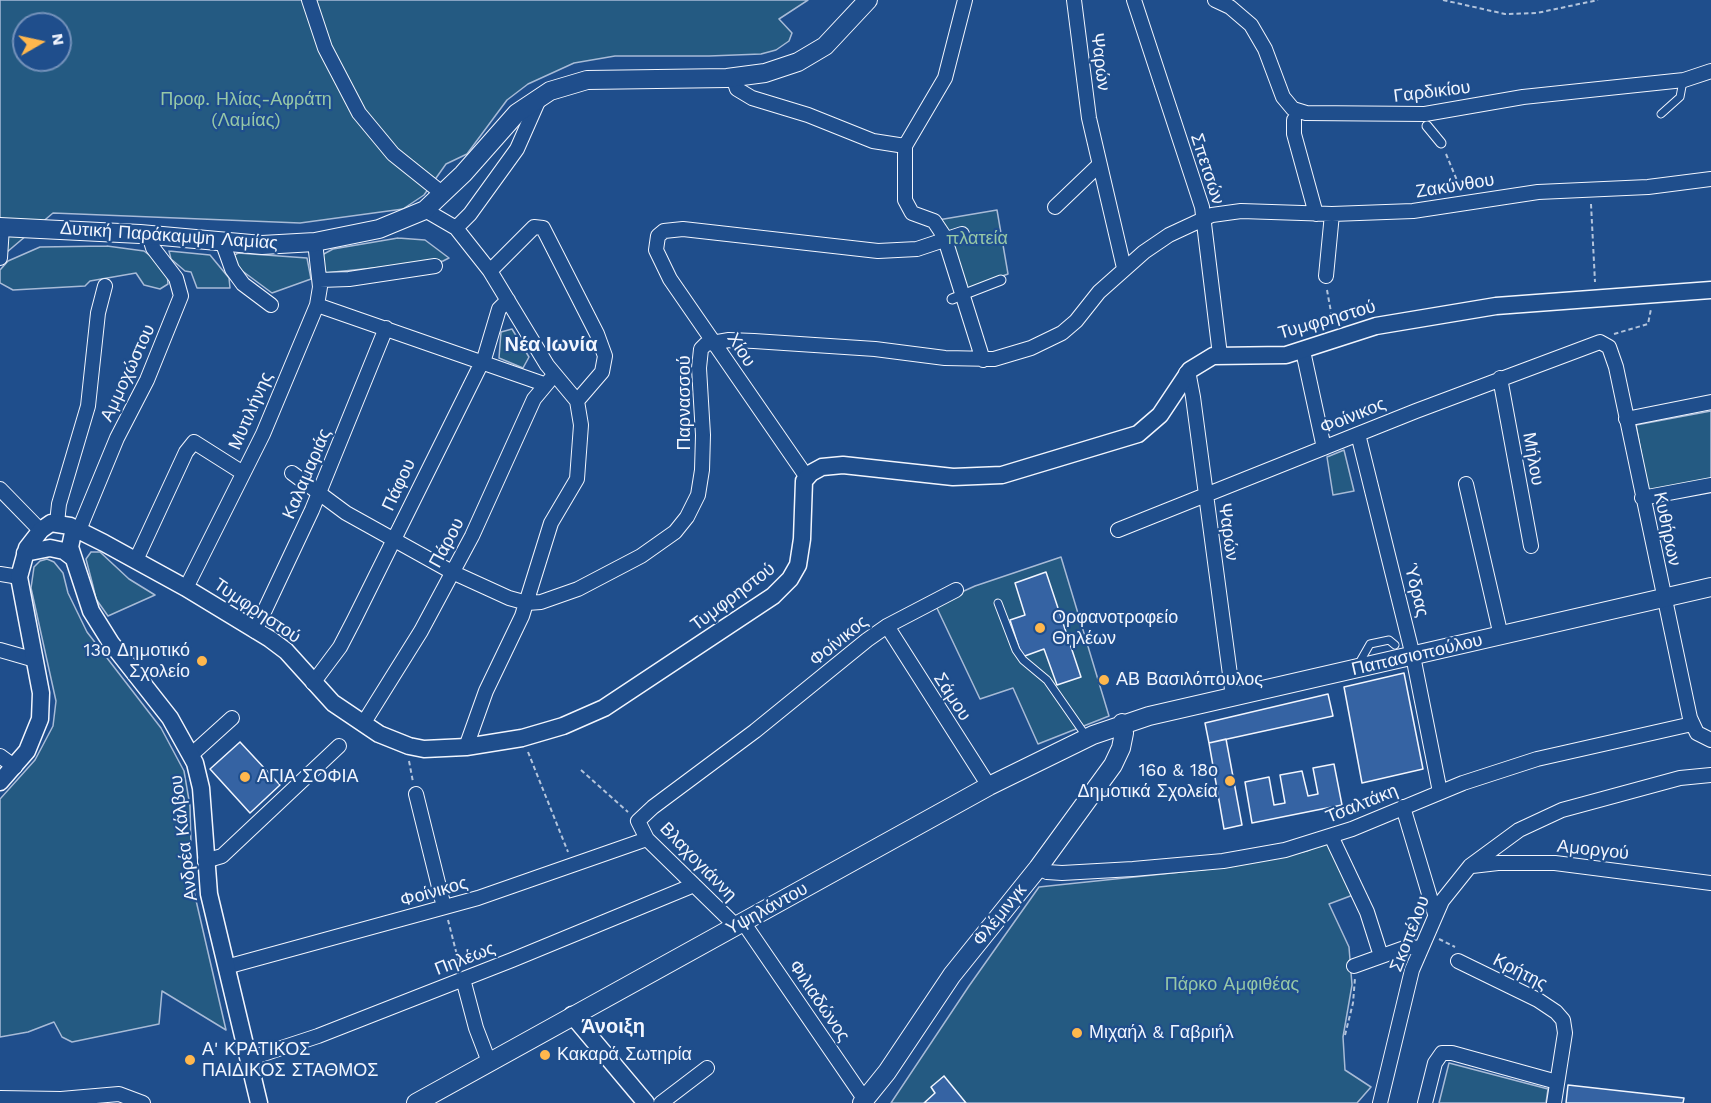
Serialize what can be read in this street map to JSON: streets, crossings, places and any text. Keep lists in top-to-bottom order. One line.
{"streets":{"main road":["Δυτική Παράκαμψη Λαμίας","Παπασιοπούλου","Υψηλάντου","Φλέμινγκ"],"street":["Ψαρών","Γαρδικίου","Σπετσών","Ζακύνθου","Τυμφρηστού","Χίου","Αμμοχώστου","Παρνασσού","Μυτιλήνης","Φοίνικος","Μήλου","Καλαμαριάς","Πάφου","Κυθήρων","Πάρου","Ύδρας","Σάμου","Τσαλτάκη","Ανδρέα Κάλβου","Αμοργού","Βλαχογιάννη","Σκοπέλου","Πηλέως","Κρήτης","Φιλιαδώνος"]},"crossings":[["Ψαρών","Τυμφρηστού"],["Ψαρών","Παρνασσού"],["Ψαρών","Φοίνικος"],["Ψαρών","Παπασιοπούλου"],["Σπετσών","Ζακύνθου"],["Σπετσών","Τυμφρηστού"],["Σπετσών","Παρνασσού"],["Ζακύνθου","Παρνασσού"],["Δυτική Παράκαμψη Λαμίας","Αμμοχώστου"],["Δυτική Παράκαμψη Λαμίας","Μυτιλήνης"],["Τυμφρηστού","Χίου"],["Τυμφρηστού","Αμμοχώστου"],["Τυμφρηστού","Μυτιλήνης"],["Τυμφρηστού","Καλαμαριάς"],["Τυμφρηστού","Πάφου"],["Τυμφρηστού","Πάρου"],["Τυμφρηστού","Ανδρέα Κάλβου"],["Χίου","Παρνασσού"],["Αμμοχώστου","Ανδρέα Κάλβου"],["Παρνασσού","Καλαμαριάς"],["Παρνασσού","Πάφου"],["Παρνασσού","Πάρου"],["Φοίνικος","Μήλου"],["Φοίνικος","Κυθήρων"],["Φοίνικος","Ύδρας"],["Φοίνικος","Σάμου"],["Φοίνικος","Ανδρέα Κάλβου"],["Φοίνικος","Βλαχογιάννη"],["Κυθήρων","Παπασιοπούλου"],["Κυθήρων","Τσαλτάκη"],["Ύδρας","Παπασιοπούλου"],["Ύδρας","Τσαλτάκη"],["Παπασιοπούλου","Υψηλάντου"],["Παπασιοπούλου","Φλέμινγκ"],["Σάμου","Υψηλάντου"],["Τσαλτάκη","Φλέμινγκ"],["Ανδρέα Κάλβου","Πηλέως"],["Αμοργού","Σκοπέλου"],["Βλαχογιάννη","Υψηλάντου"],["Βλαχογιάννη","Πηλέως"],["Βλαχογιάννη","Φιλιαδώνος"],["Υψηλάντου","Φλέμινγκ"],["Υψηλάντου","Φιλιαδώνος"],["Φλέμινγκ","Φιλιαδώνος"]],"districts":["Νέα Ιωνία","Άνοιξη"],"parks":["Προφ. Ηλίας-Αφράτη (Λαμίας)","πλατεία","Πάρκο Αμφιθέας"],"places":["Ορφανοτροφείο Θηλέων","13ο Δημοτικό Σχολείο","ΑΒ Βασιλόπουλος","ΑΓΙΑ ΣΟΦΙΑ","16ο & 18ο Δημοτικά Σχολεία","Μιχαήλ & Γαβριήλ","Κακαρά Σωτηρία","Α' ΚΡΑΤΙΚΟΣ ΠΑΙΔΙΚΟΣ ΣΤΑΘΜΟΣ"],"north":"right"}
